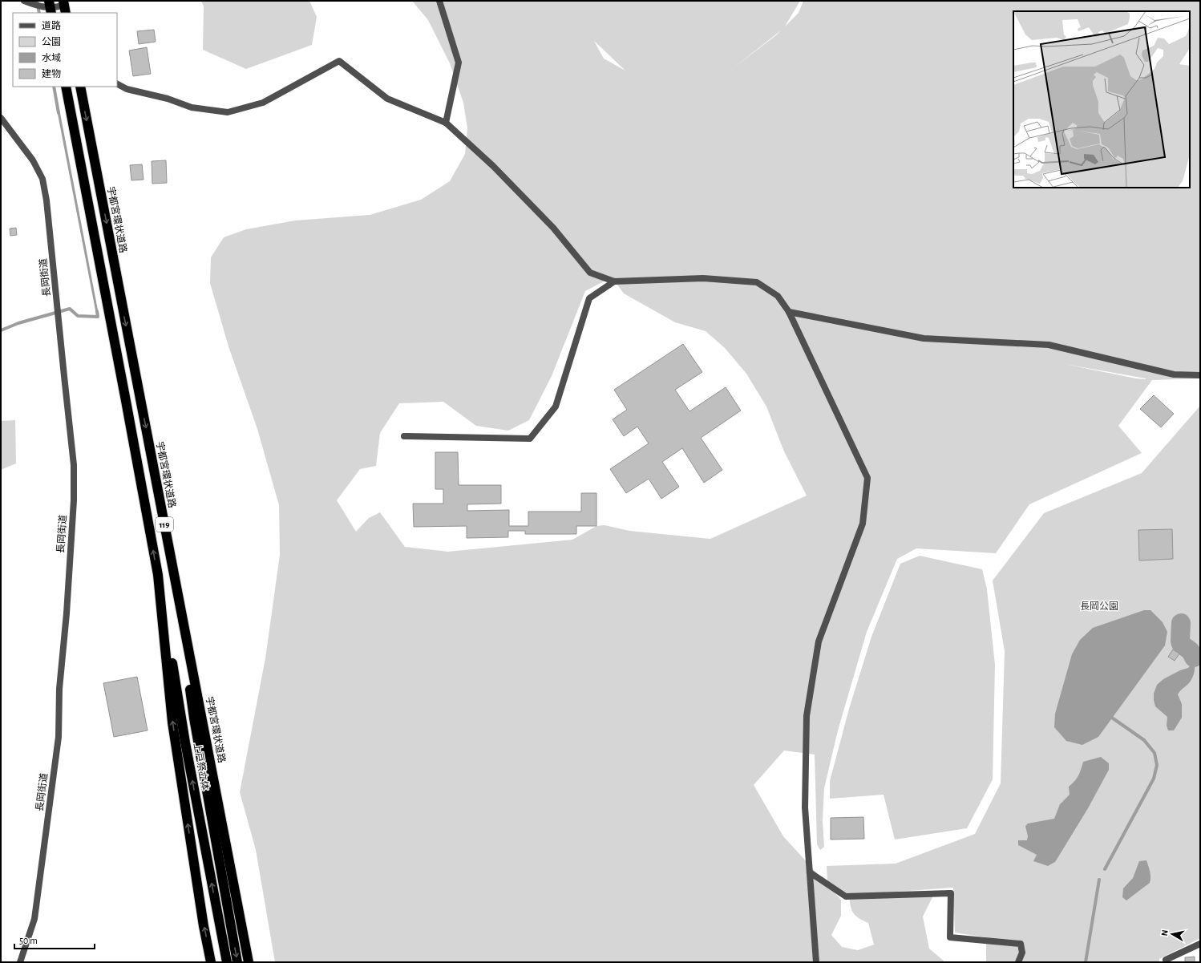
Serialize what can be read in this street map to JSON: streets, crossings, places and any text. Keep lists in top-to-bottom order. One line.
{"streets":{"highway":["宇都宮環状道路","119","上戸祭立体"],"street":["長岡街道"]},"crossings":[["宇都宮環状道路","上戸祭立体"],["119","上戸祭立体"]],"parks":["長岡公園"],"legend":["道路","公園","水域","建物"],"scale_bar":"50 m","north":"left"}
